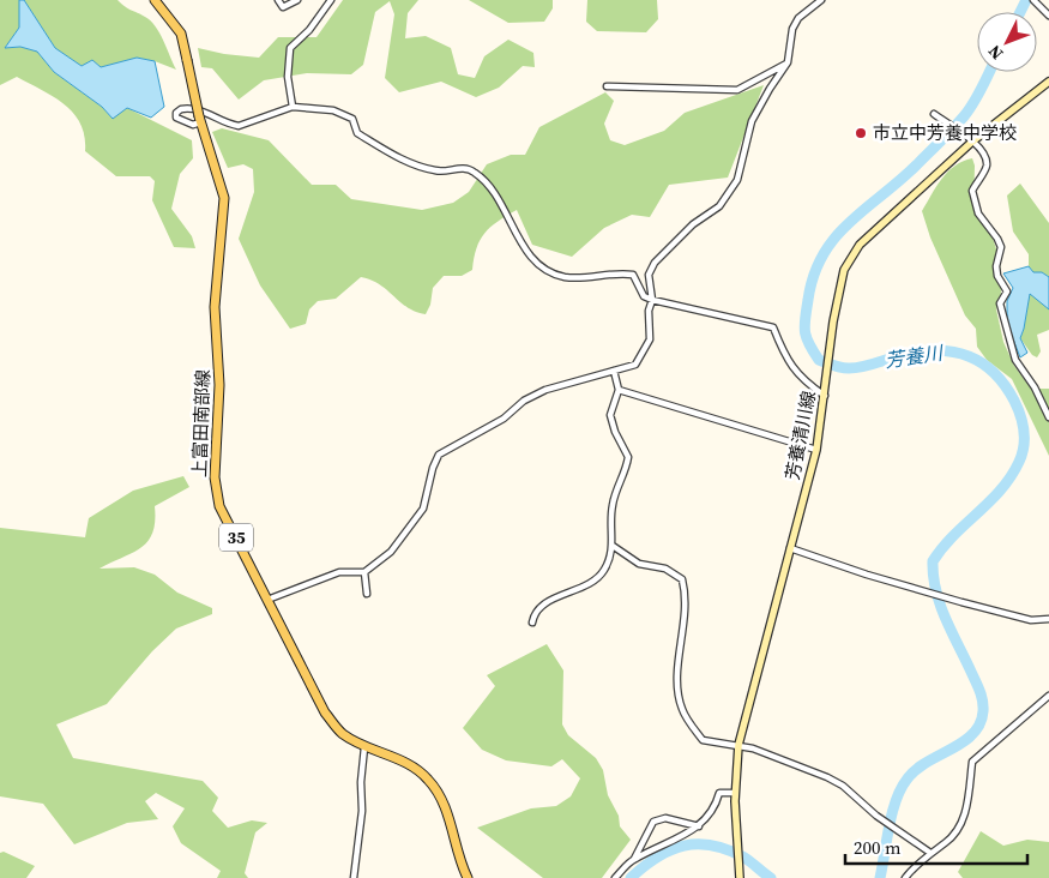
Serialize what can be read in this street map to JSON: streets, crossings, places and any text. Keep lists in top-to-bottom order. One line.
{"streets":{"main road":["上富田南部線","芳養清川線","35"]},"water":["芳養川"],"places":["市立中芳養中学校"],"scale_bar":"200 m","north":"bottom left"}
